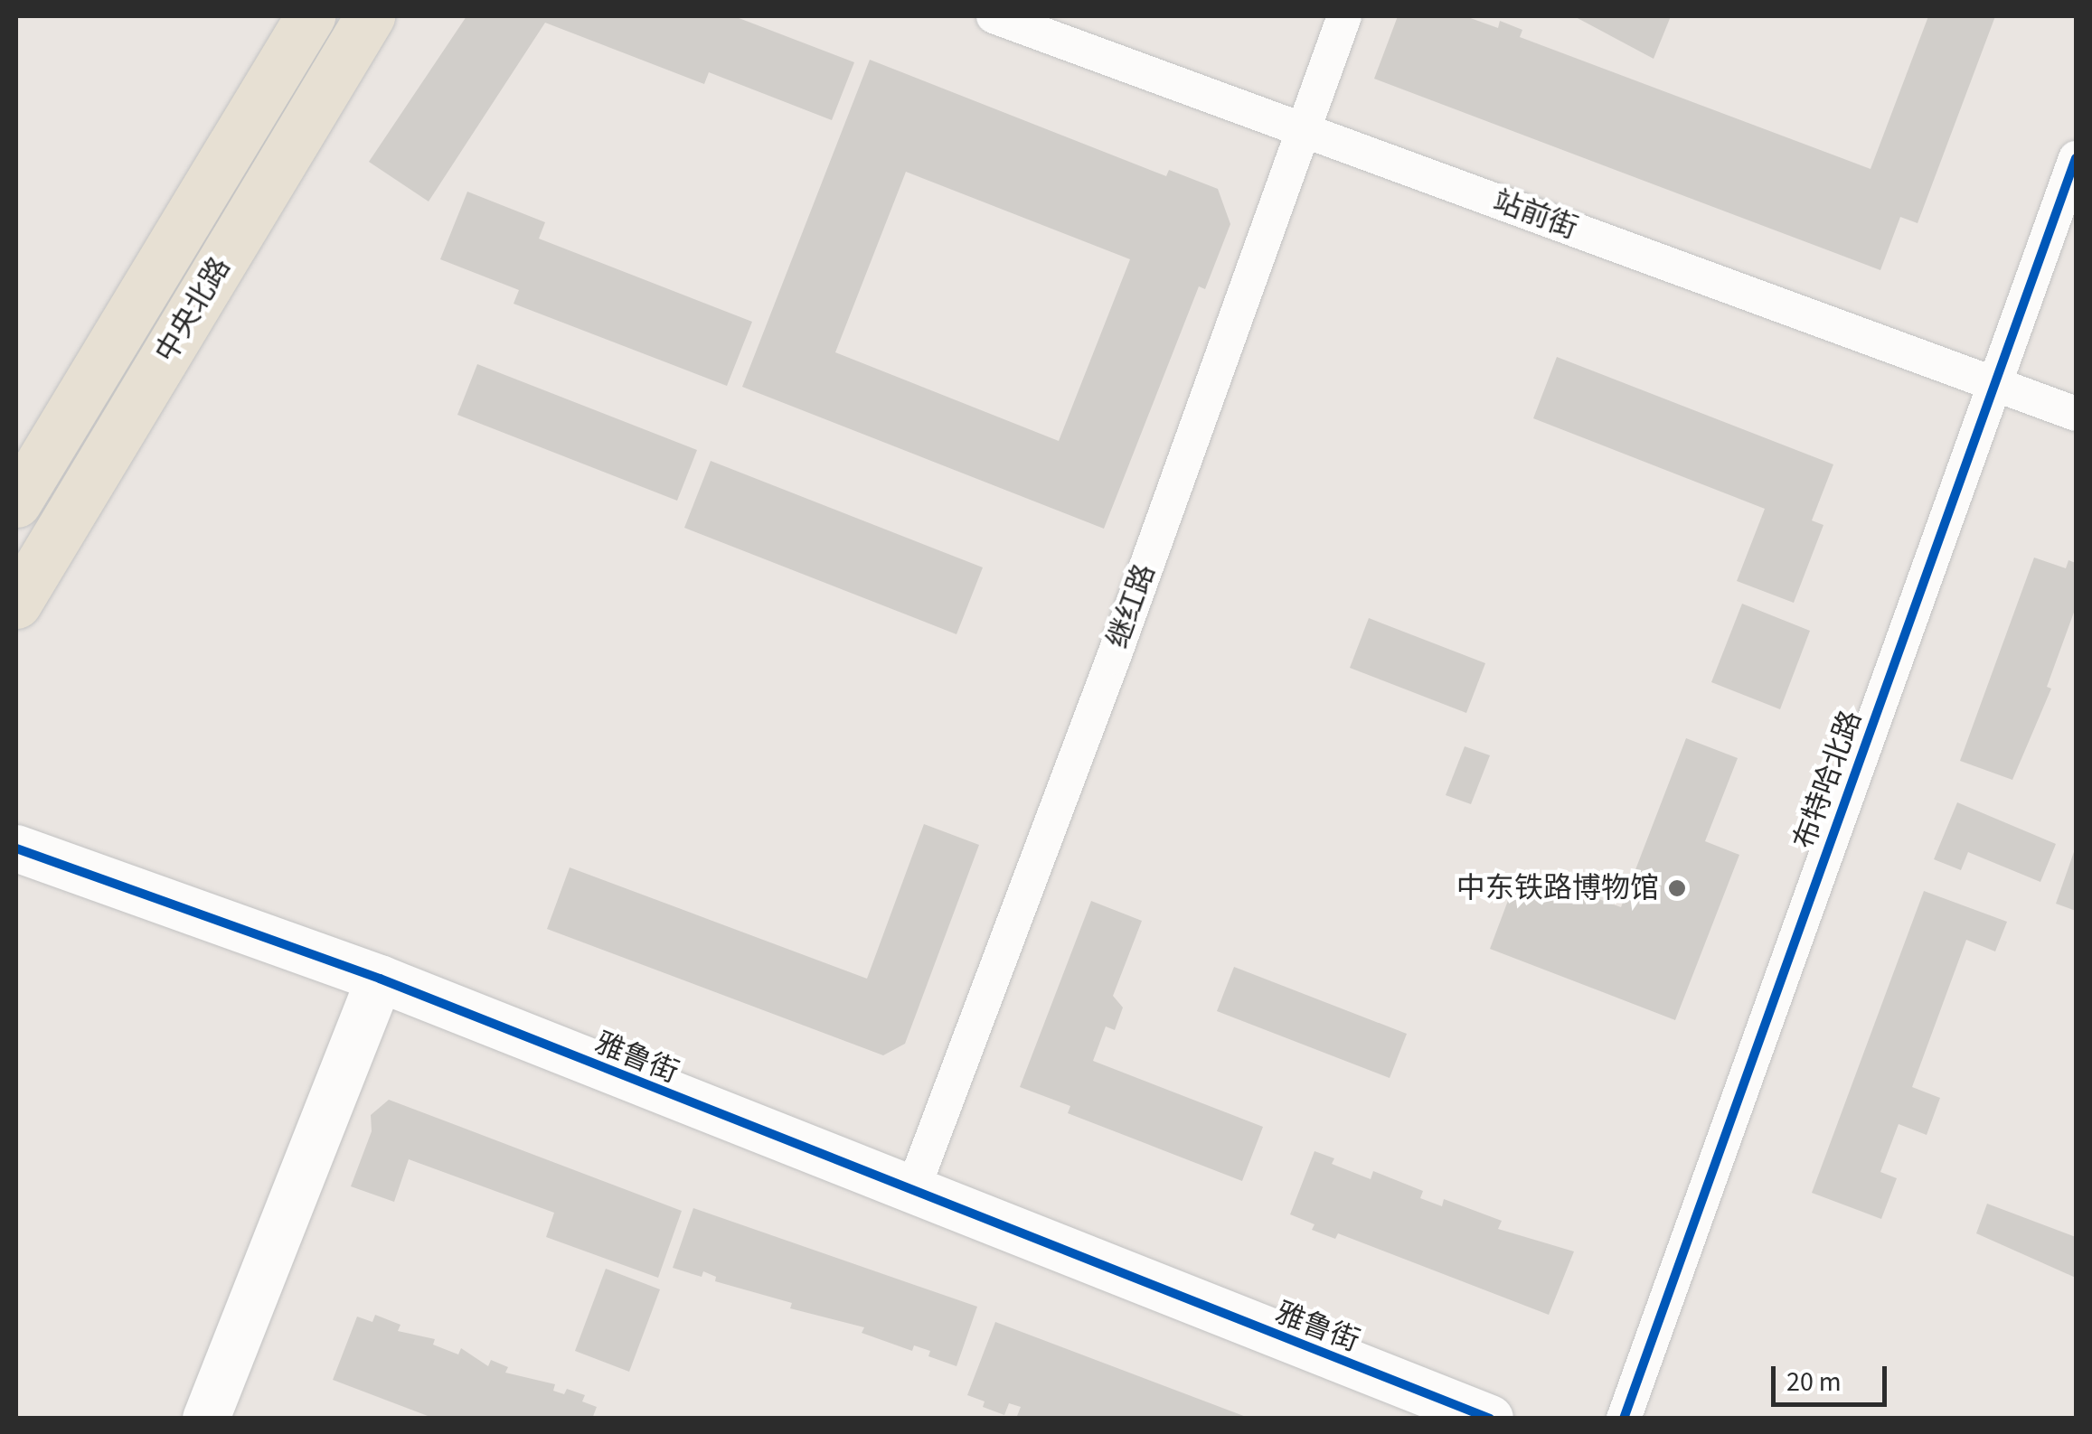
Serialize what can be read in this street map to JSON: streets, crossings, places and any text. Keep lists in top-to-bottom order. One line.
{"streets":{"main road":["中央北路"],"street":["站前街","继红路","布特哈北路","雅鲁街"]},"crossings":[["站前街","继红路"],["站前街","布特哈北路"],["继红路","雅鲁街"]],"places":["中东铁路博物馆"],"scale_bar":"20 m"}
